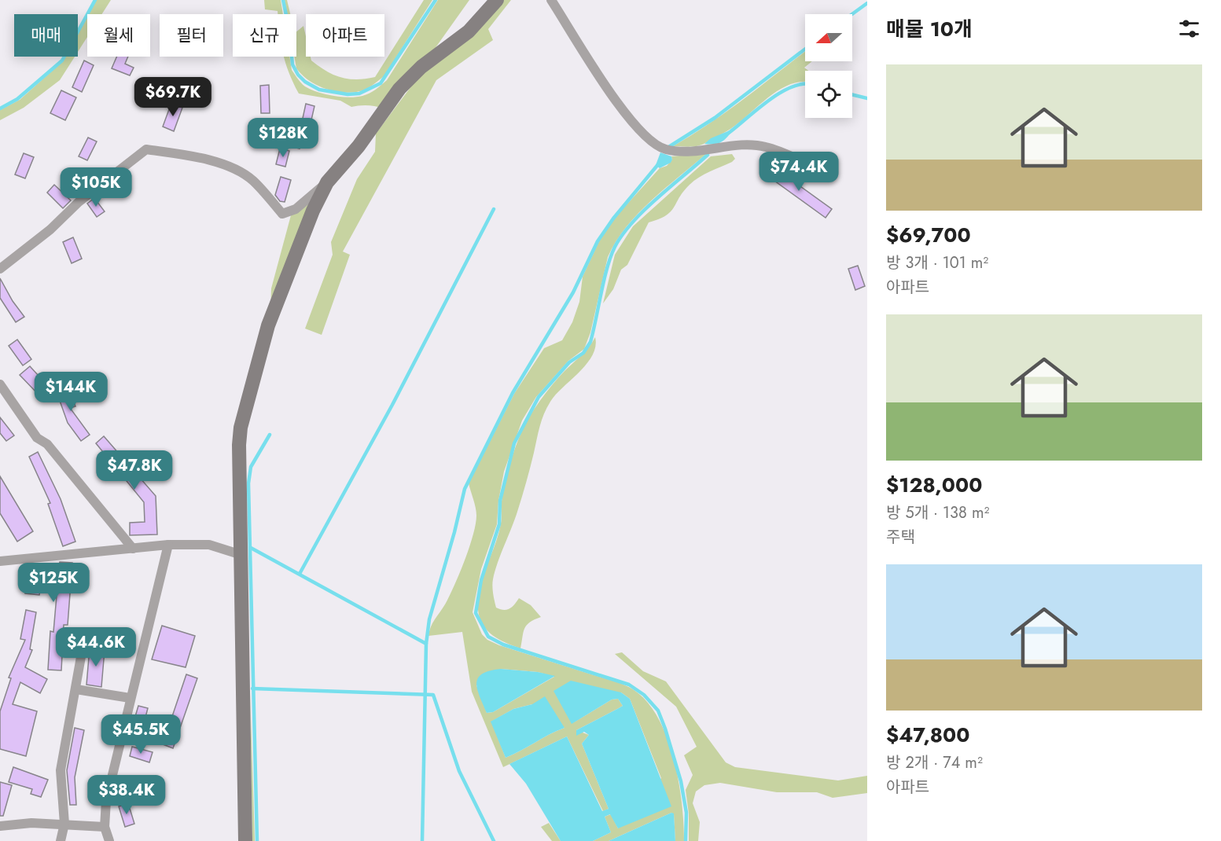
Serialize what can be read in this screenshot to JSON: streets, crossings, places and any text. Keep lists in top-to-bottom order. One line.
{"north":"left","page":{"heading":"매물 10개","chip":["매매","월세","필터","신규","아파트"],"list":[{"name":"$69,700","note":"방 3개 · 101 m² · 아파트"},{"name":"$128,000","note":"방 5개 · 138 m² · 주택"},{"name":"$47,800","note":"방 2개 · 74 m² · 아파트"}],"price":["$69.7K","$128K","$74.4K","$105K","$144K","$47.8K","$125K","$44.6K","$45.5K","$38.4K"]}}
